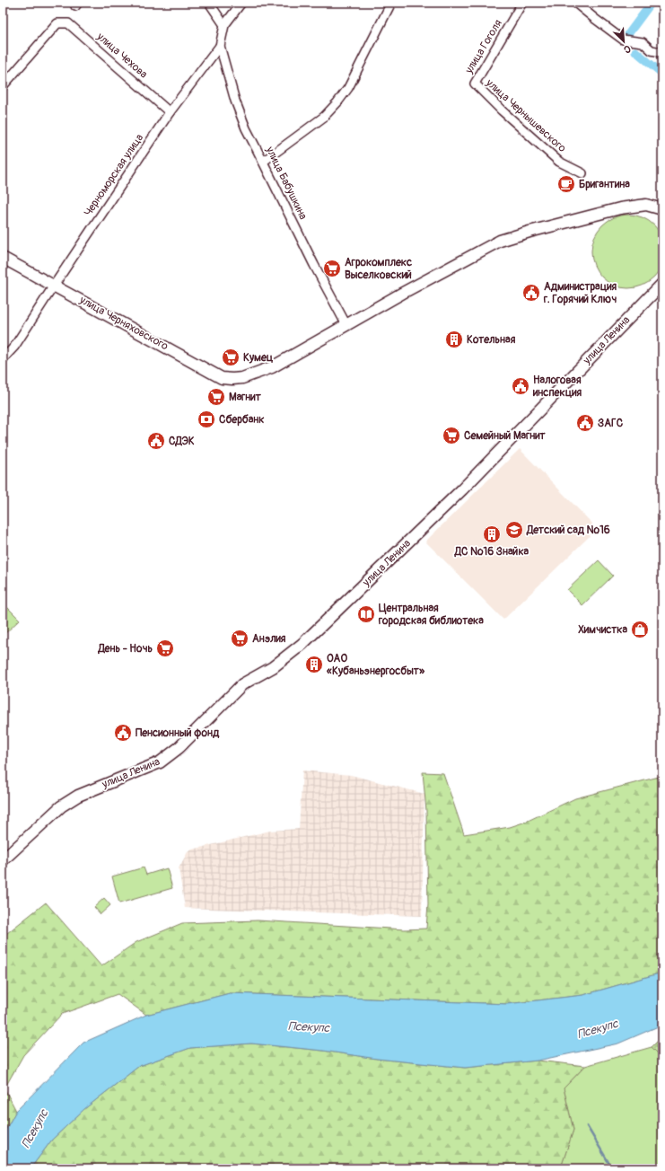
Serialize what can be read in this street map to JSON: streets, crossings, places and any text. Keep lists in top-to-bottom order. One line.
{"streets":{"street":["улица Гоголя","улица Чехова","улица Чернышевского","Черноморская улица","улица Бабушкина","улица Черняховского","улица Ленина"]},"crossings":[["улица Гоголя","улица Чернышевского"],["улица Чехова","Черноморская улица"],["Черноморская улица","улица Бабушкина"],["Черноморская улица","улица Черняховского"],["улица Бабушкина","улица Черняховского"]],"water":["Псекупс"],"places":{"cafe":["Бригантина"],"supermarket":["Агрокомплекс Выселковский","Кумец","Магнит","Семейный Магнит","Анэлия","День - Ночь"],"public building":["Администрация г. Горячий Ключ","Налоговая инспекция","ЗАГС","СДЭК","Пенсионный фонд"],"building":["Котельная","ДС №16 Знайка","ОАО «Кубаньэнергосбыт»"],"bank":["Сбербанк"],"school or university":["Детский сад №16"],"library":["Центральная городская библиотека"],"shop":["Химчистка"]},"north":"bottom right"}
